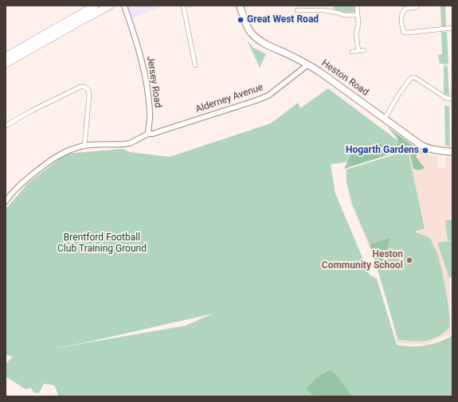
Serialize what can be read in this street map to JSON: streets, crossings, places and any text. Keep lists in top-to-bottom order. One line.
{"streets":{"main road":["Heston Road"],"street":["Jersey Road","Alderney Avenue"]},"crossings":[["Heston Road","Alderney Avenue"],["Jersey Road","Alderney Avenue"]],"parks":["Brentford Football Club Training Ground"],"places":["Great West Road","Hogarth Gardens","Heston Community School"]}
